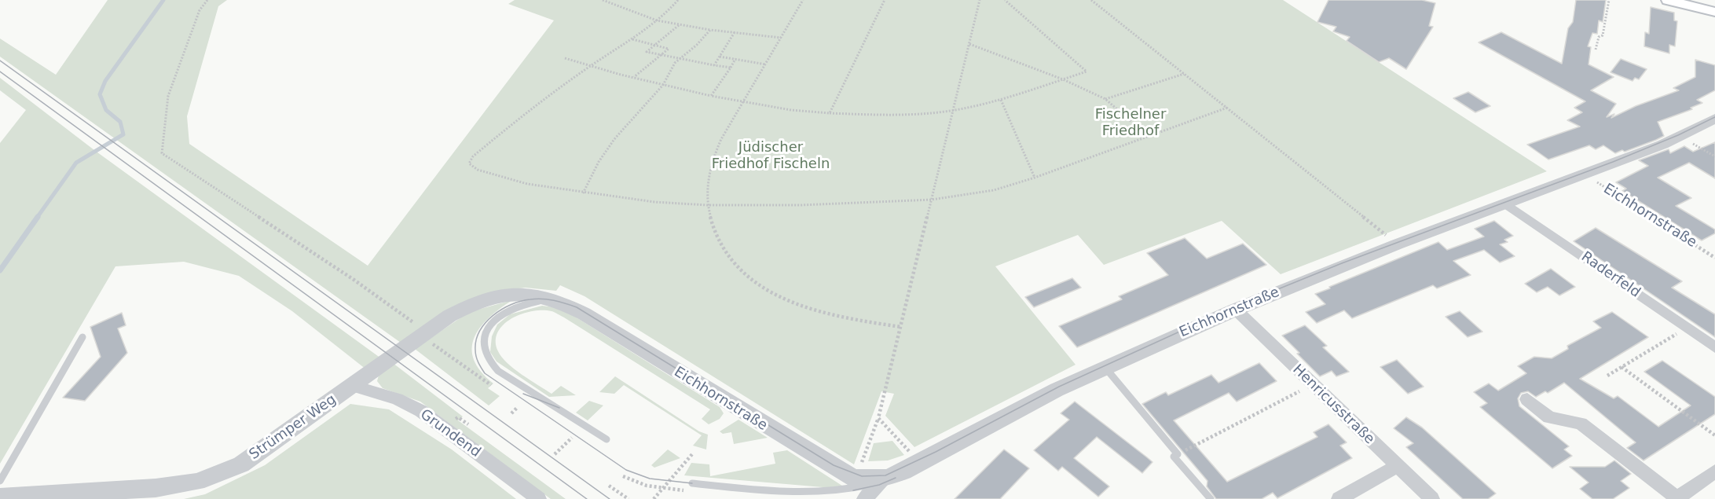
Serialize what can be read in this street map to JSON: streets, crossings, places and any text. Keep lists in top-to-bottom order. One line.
{"streets":{"street":["Eichhornstraße","Raderfeld","Henricusstraße","Strümper Weg","Grundend"]},"crossings":[["Eichhornstraße","Raderfeld"],["Eichhornstraße","Henricusstraße"],["Eichhornstraße","Strümper Weg"],["Strümper Weg","Grundend"]],"parks":["Fischelner Friedhof","Jüdischer Friedhof Fischeln"]}
